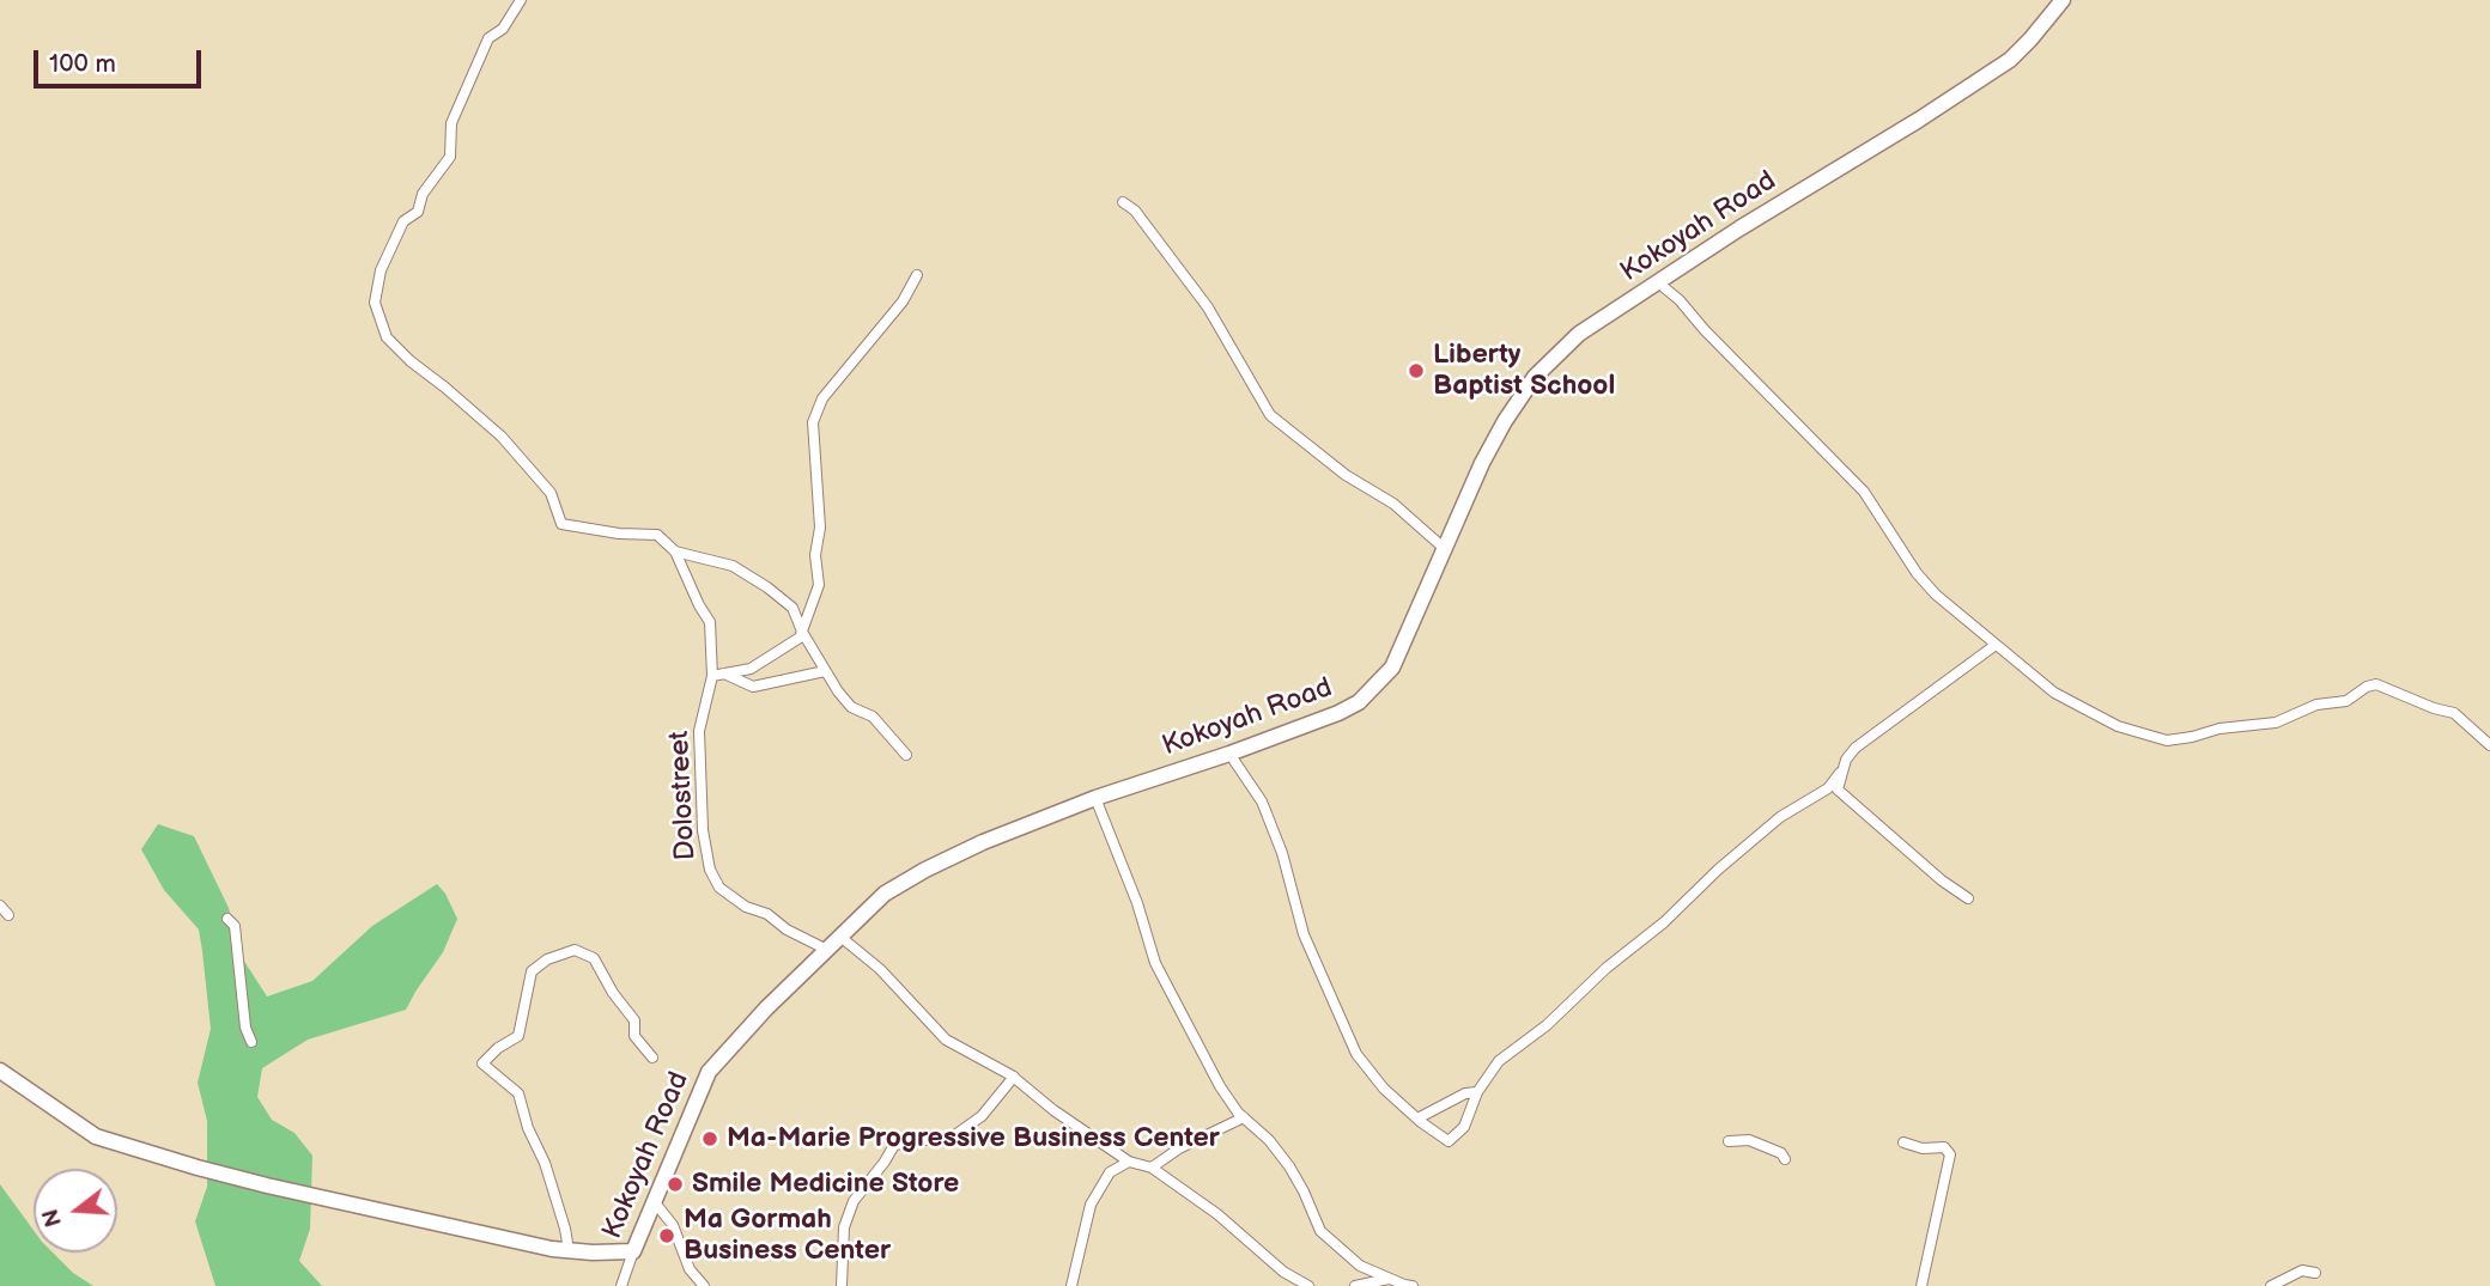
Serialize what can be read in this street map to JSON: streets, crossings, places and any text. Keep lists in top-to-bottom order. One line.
{"streets":{"main road":["Kokoyah Road"],"street":["Dolostreet"]},"crossings":[["Kokoyah Road","Dolostreet"]],"places":["Liberty Baptist School","Ma-Marie Progressive Business Center","Smile Medicine Store","Ma Gormah Business Center"],"scale_bar":"100 m","north":"left"}
